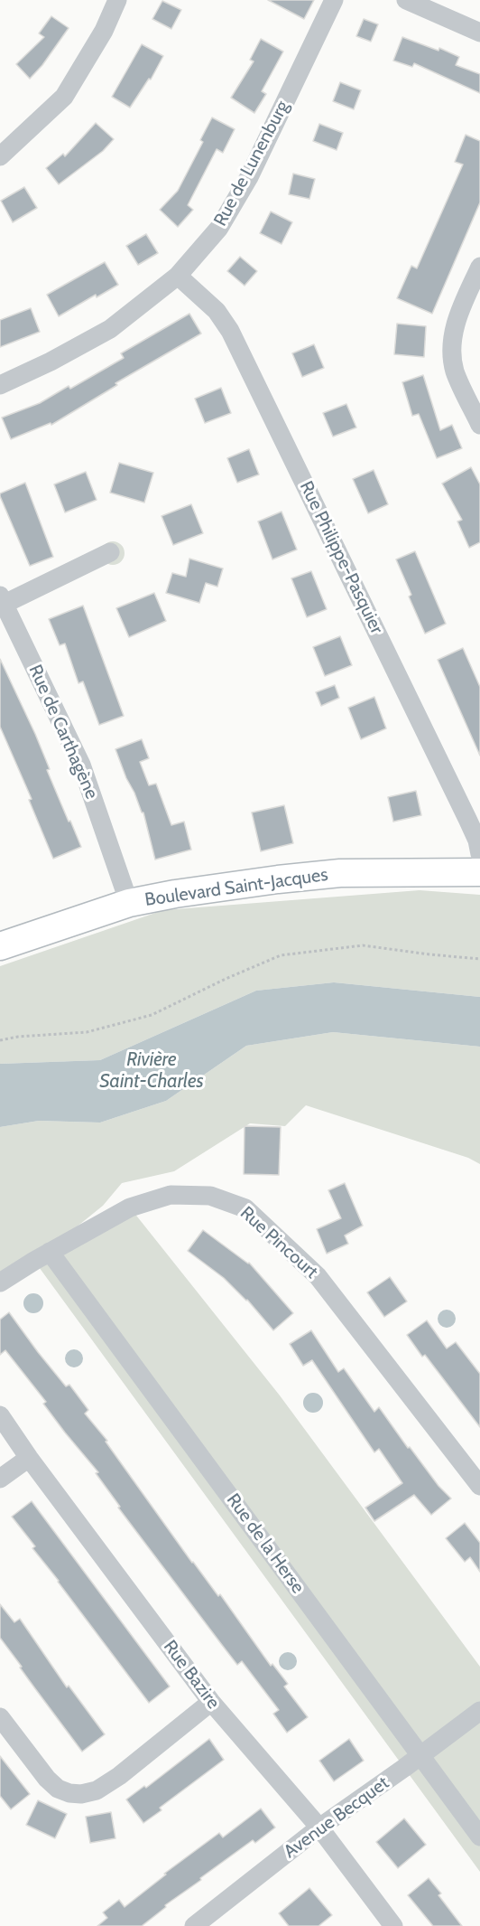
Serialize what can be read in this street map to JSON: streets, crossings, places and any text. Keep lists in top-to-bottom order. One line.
{"streets":{"street":["Rue de Lunenburg","Rue Philippe-Pasquier","Rue de Carthagène","Boulevard Saint-Jacques","Rue Pincourt","Rue de la Herse","Rue Bazire","Avenue Becquet"]},"crossings":[["Rue de Lunenburg","Rue Philippe-Pasquier"],["Rue de Carthagène","Boulevard Saint-Jacques"],["Rue Pincourt","Rue de la Herse"],["Rue de la Herse","Avenue Becquet"],["Rue Bazire","Avenue Becquet"]],"water":["Rivière Saint-Charles"]}
